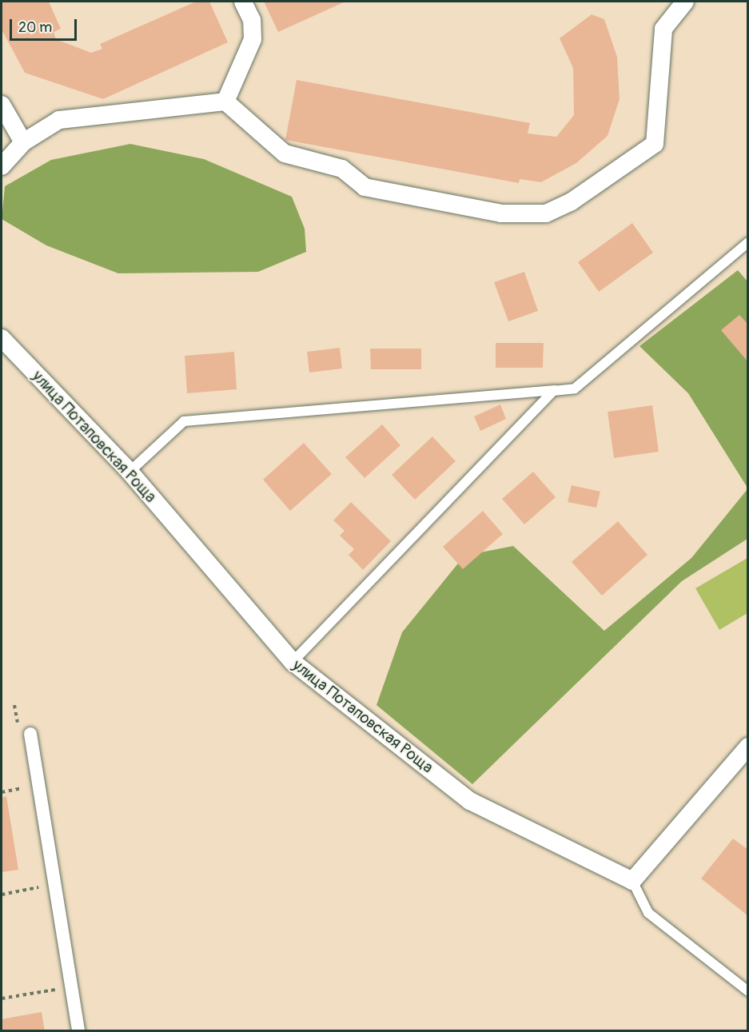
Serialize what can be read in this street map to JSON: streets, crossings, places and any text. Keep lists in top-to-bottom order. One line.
{"streets":{"street":["улица Потаповская Роща"]},"scale_bar":"20 m"}
